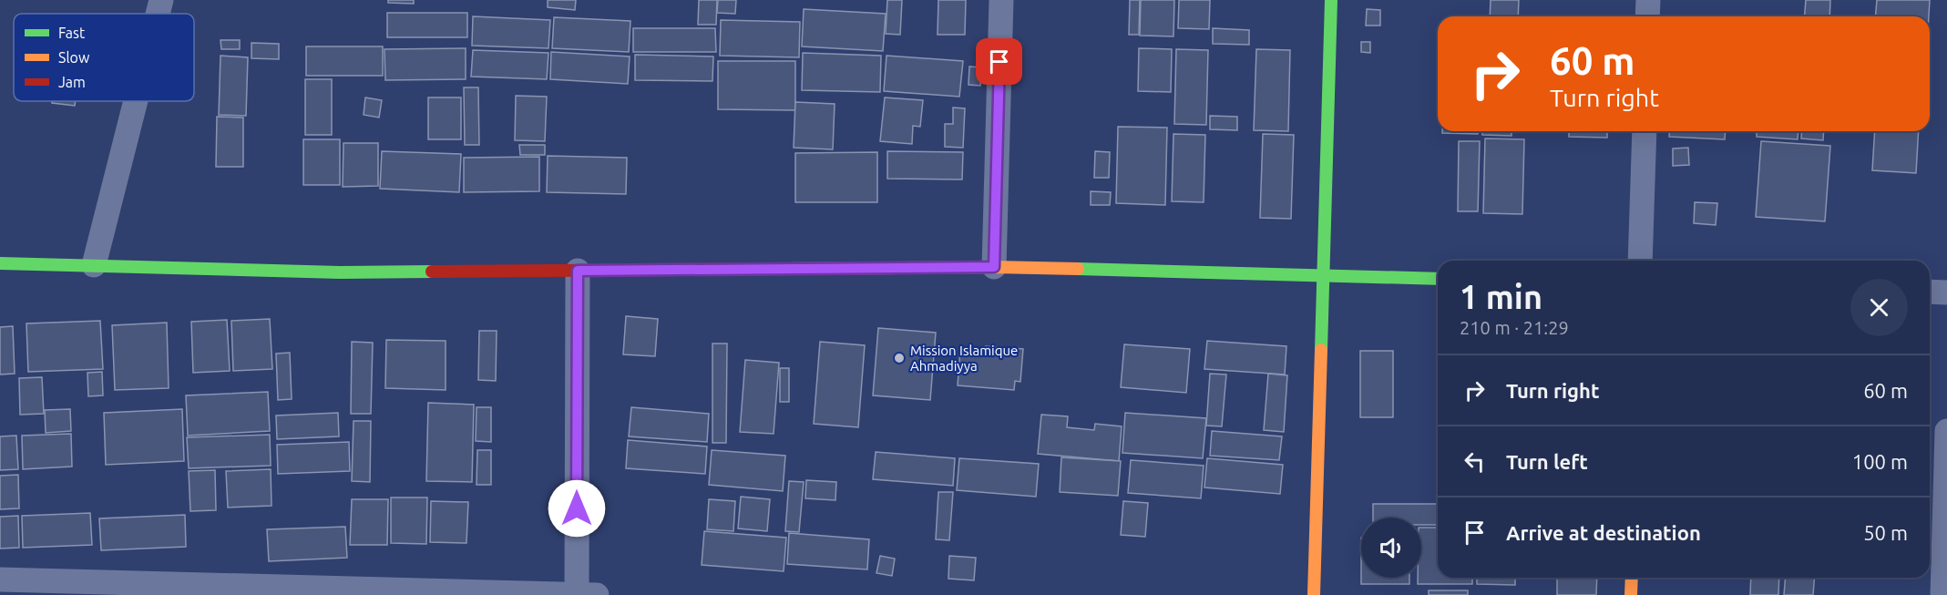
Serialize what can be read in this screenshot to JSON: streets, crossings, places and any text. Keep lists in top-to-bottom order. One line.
{"places":["Mission Islamique Ahmadiyya"],"legend":["Fast","Slow","Jam"],"page":{"turn":["60 m","Turn right"],"heading":["1 min","210 m · 21:29"],"list":[{"name":"Turn right","value":"60 m"},{"name":"Turn left","value":"100 m"},{"name":"Arrive at destination","value":"50 m"}]}}
